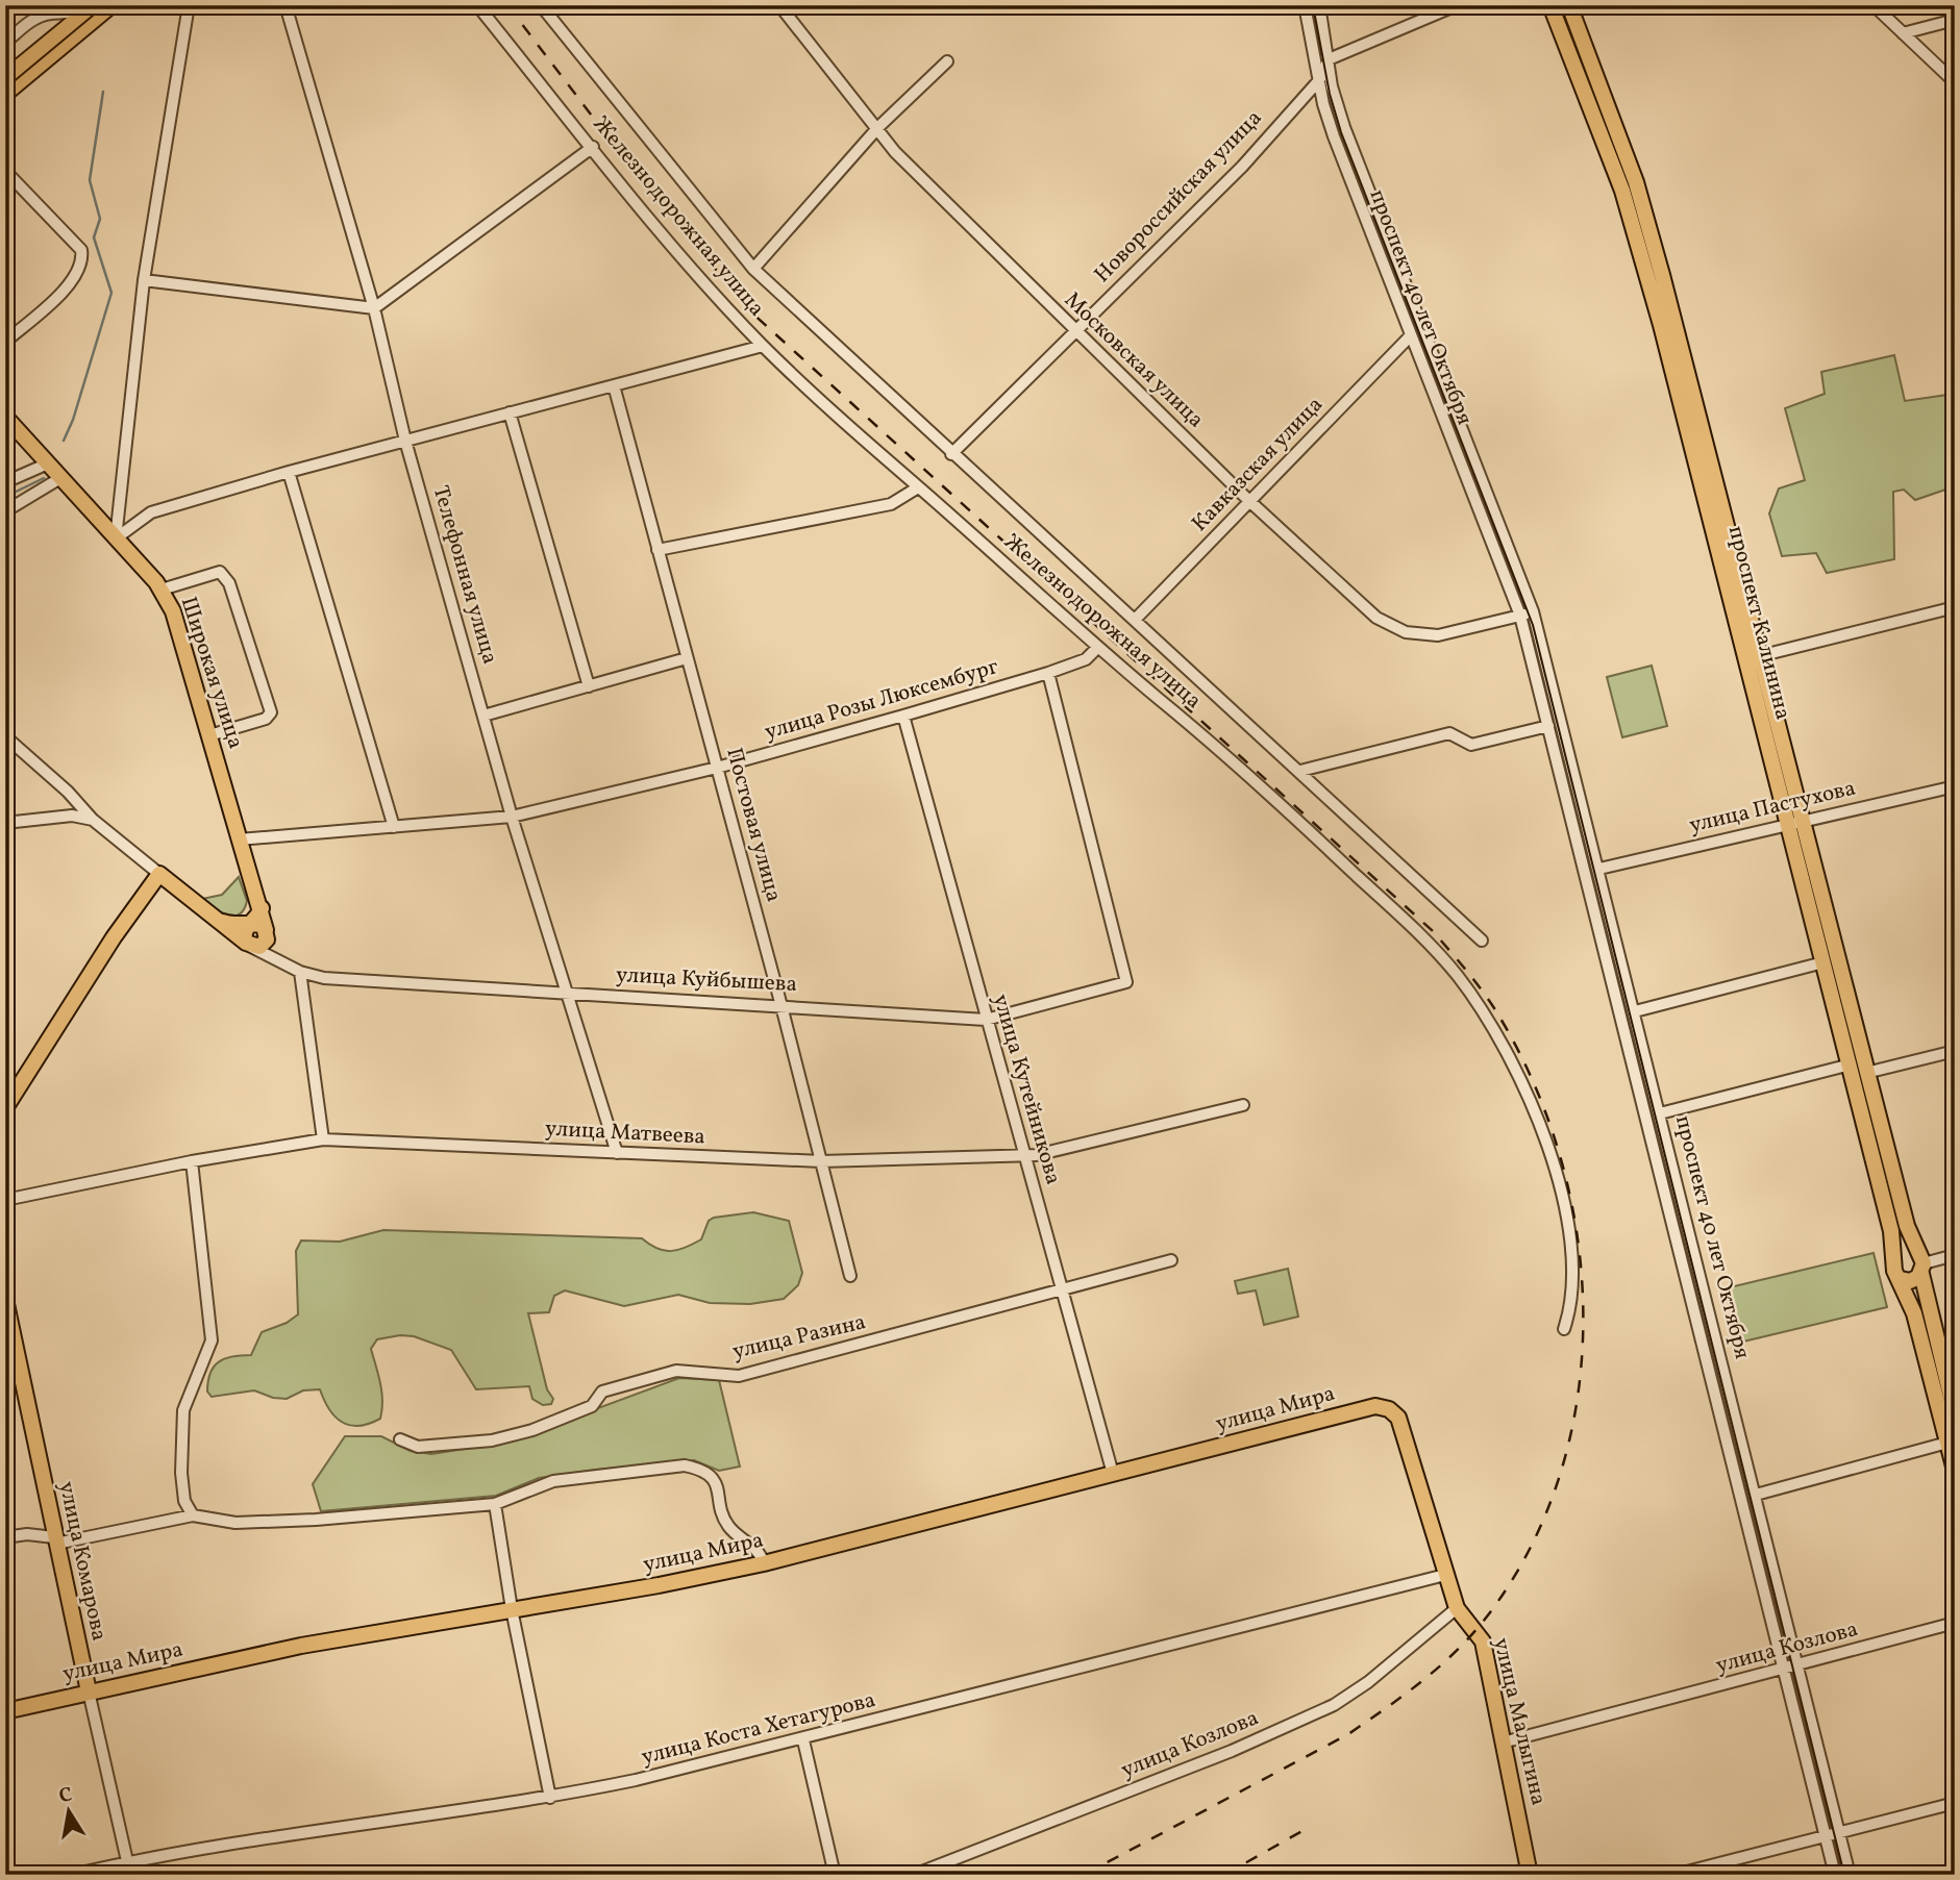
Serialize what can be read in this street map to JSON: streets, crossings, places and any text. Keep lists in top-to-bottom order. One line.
{"streets":{"main road":["проспект Калинина","Широкая улица","улица Куйбышева","улица Мира","улица Комарова","улица Малыгина"],"street":["Новороссийская улица","Железнодорожная улица","проспект 40 лет Октября","Московская улица","Кавказская улица","Телефонная улица","улица Розы Люксембург","улица Пастухова","Постовая улица","улица Кутейникова","улица Матвеева","улица Разина","улица Козлова","улица Коста Хетагурова"]},"crossings":[["Новороссийская улица","Железнодорожная улица"],["Новороссийская улица","проспект 40 лет Октября"],["Новороссийская улица","Московская улица"],["Железнодорожная улица","Кавказская улица"],["Железнодорожная улица","улица Розы Люксембург"],["проспект 40 лет Октября","Московская улица"],["проспект 40 лет Октября","Кавказская улица"],["проспект 40 лет Октября","улица Пастухова"],["проспект 40 лет Октября","улица Козлова"],["Московская улица","Кавказская улица"],["Телефонная улица","улица Розы Люксембург"],["Телефонная улица","улица Куйбышева"],["Телефонная улица","улица Матвеева"],["проспект Калинина","улица Пастухова"],["Широкая улица","улица Розы Люксембург"],["Широкая улица","улица Куйбышева"],["улица Розы Люксембург","Постовая улица"],["улица Розы Люксембург","улица Куйбышева"],["улица Розы Люксембург","улица Кутейникова"],["Постовая улица","улица Куйбышева"],["Постовая улица","улица Матвеева"],["улица Куйбышева","улица Кутейникова"],["улица Кутейникова","улица Матвеева"],["улица Кутейникова","улица Разина"],["улица Кутейникова","улица Мира"],["улица Мира","улица Комарова"],["улица Мира","улица Малыгина"],["улица Комарова","улица Коста Хетагурова"],["улица Козлова","улица Малыгина"],["улица Малыгина","улица Коста Хетагурова"]],"north":"top"}
